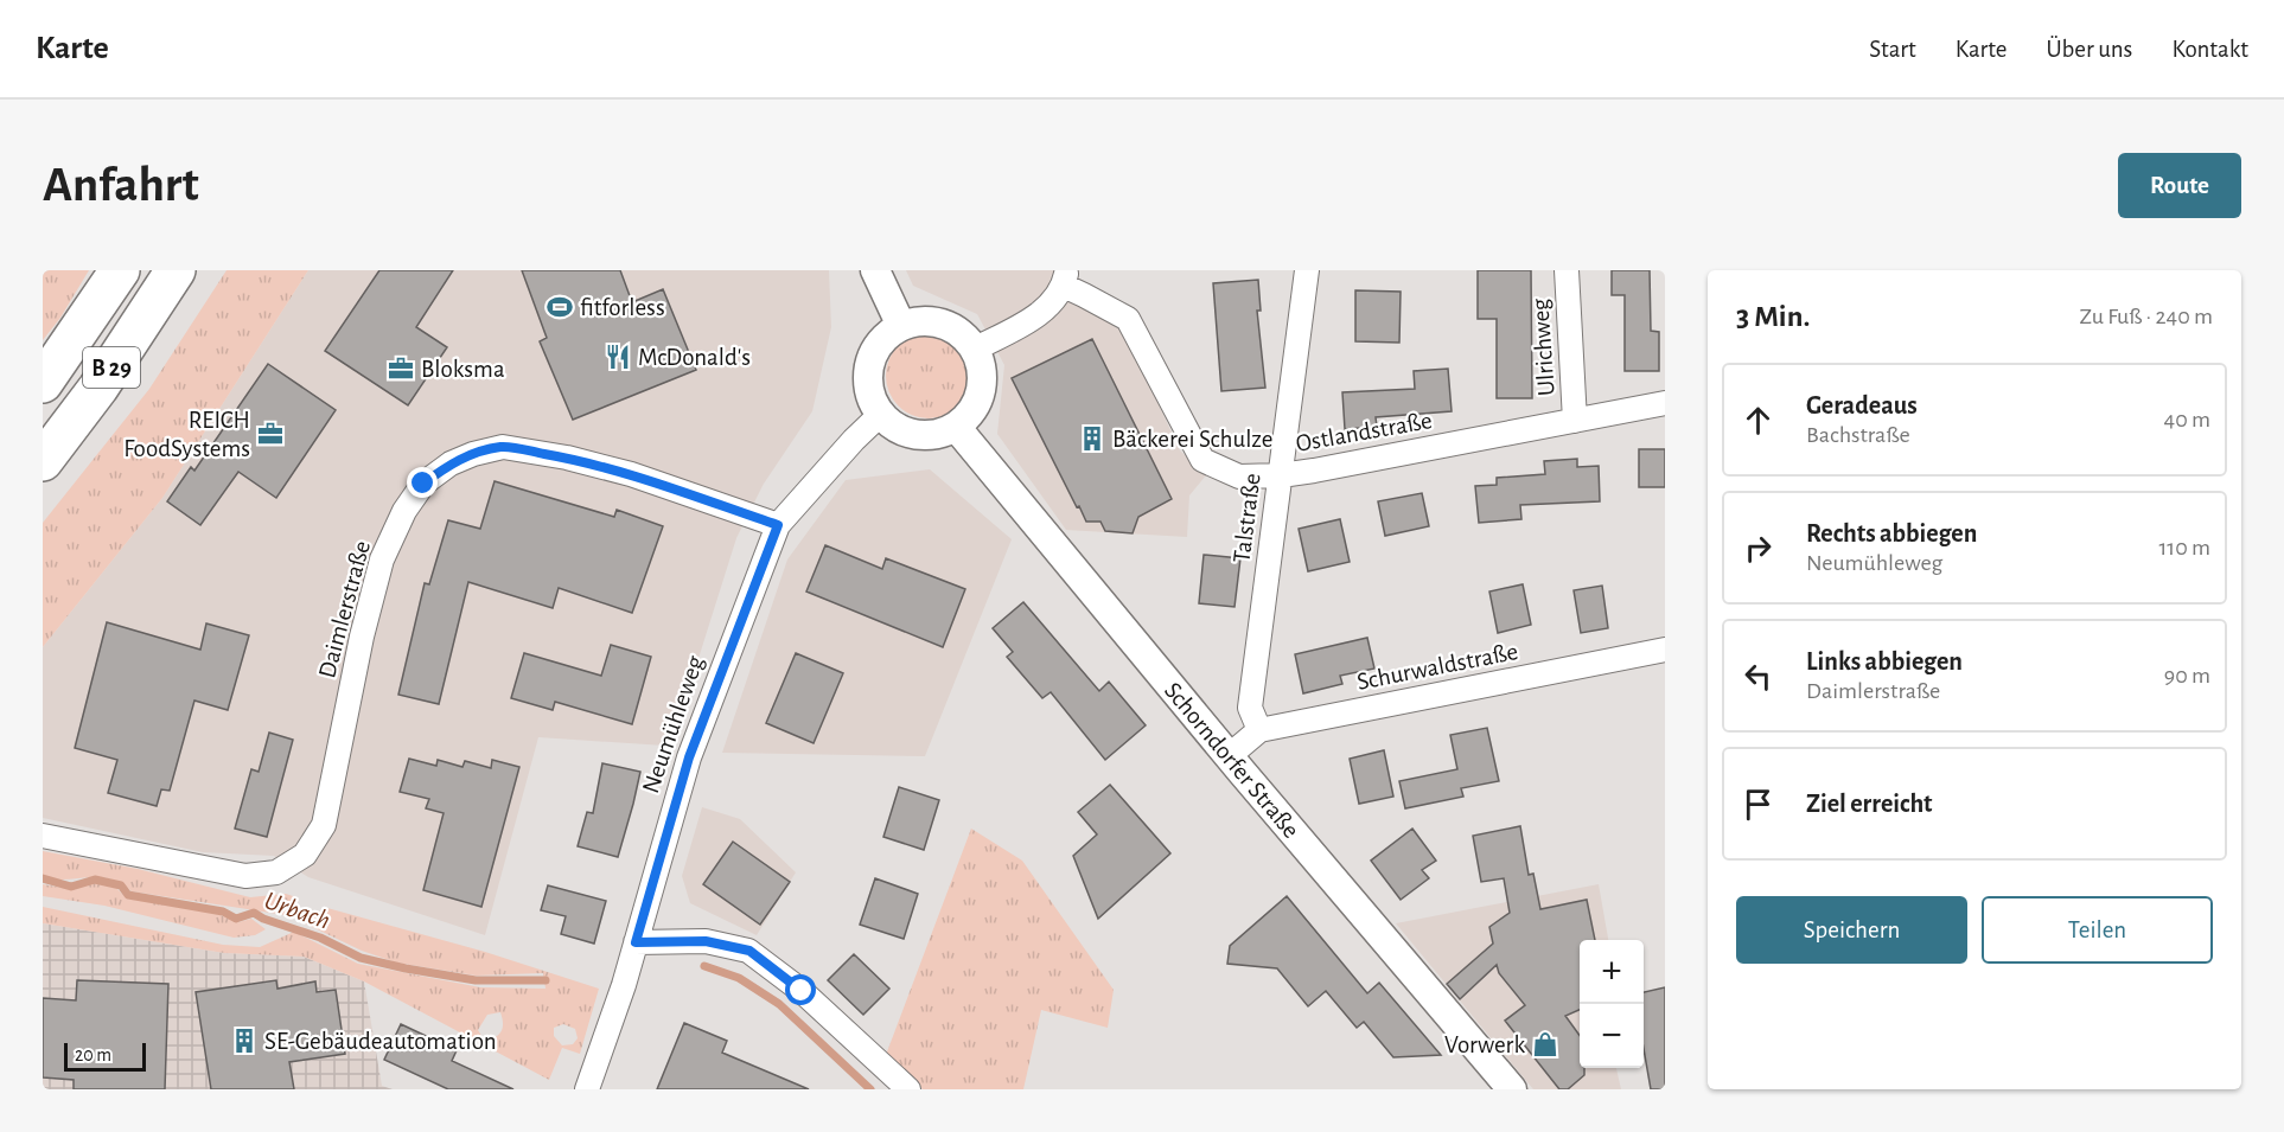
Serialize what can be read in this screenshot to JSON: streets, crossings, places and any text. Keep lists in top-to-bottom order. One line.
{"streets":{"highway":["B 29"],"street":["Ulrichweg","Ostlandstraße","Talstraße","Daimlerstraße","Schurwaldstraße","Neumühleweg","Schorndorfer Straße"]},"crossings":[["Ulrichweg","Ostlandstraße"],["Ostlandstraße","Talstraße"],["Ostlandstraße","Neumühleweg"],["Ostlandstraße","Schorndorfer Straße"],["Talstraße","Schurwaldstraße"],["Daimlerstraße","Neumühleweg"],["Schurwaldstraße","Schorndorfer Straße"],["Neumühleweg","Schorndorfer Straße"]],"water":["Urbach"],"places":{"sports":["fitforless"],"restaurant":["McDonald's"],"office":["Bloksma","REICH FoodSystems"],"building":["Bäckerei Schulze","SE-Gebäudeautomation"],"shop":["Vorwerk"]},"scale_bar":"20 m","page":{"header":"Karte","nav":["Start","Karte","Über uns","Kontakt"],"buttons":["Route",["Speichern","Teilen"]],"title":"Anfahrt","heading":["3 Min.","Zu Fuß · 240 m"],"list":[["Geradeaus","Bachstraße","40 m"],["Rechts abbiegen","Neumühleweg","110 m"],["Links abbiegen","Daimlerstraße","90 m"],"Ziel erreicht"],"map_buttons":["+","−"],"scale":"20 m"}}
